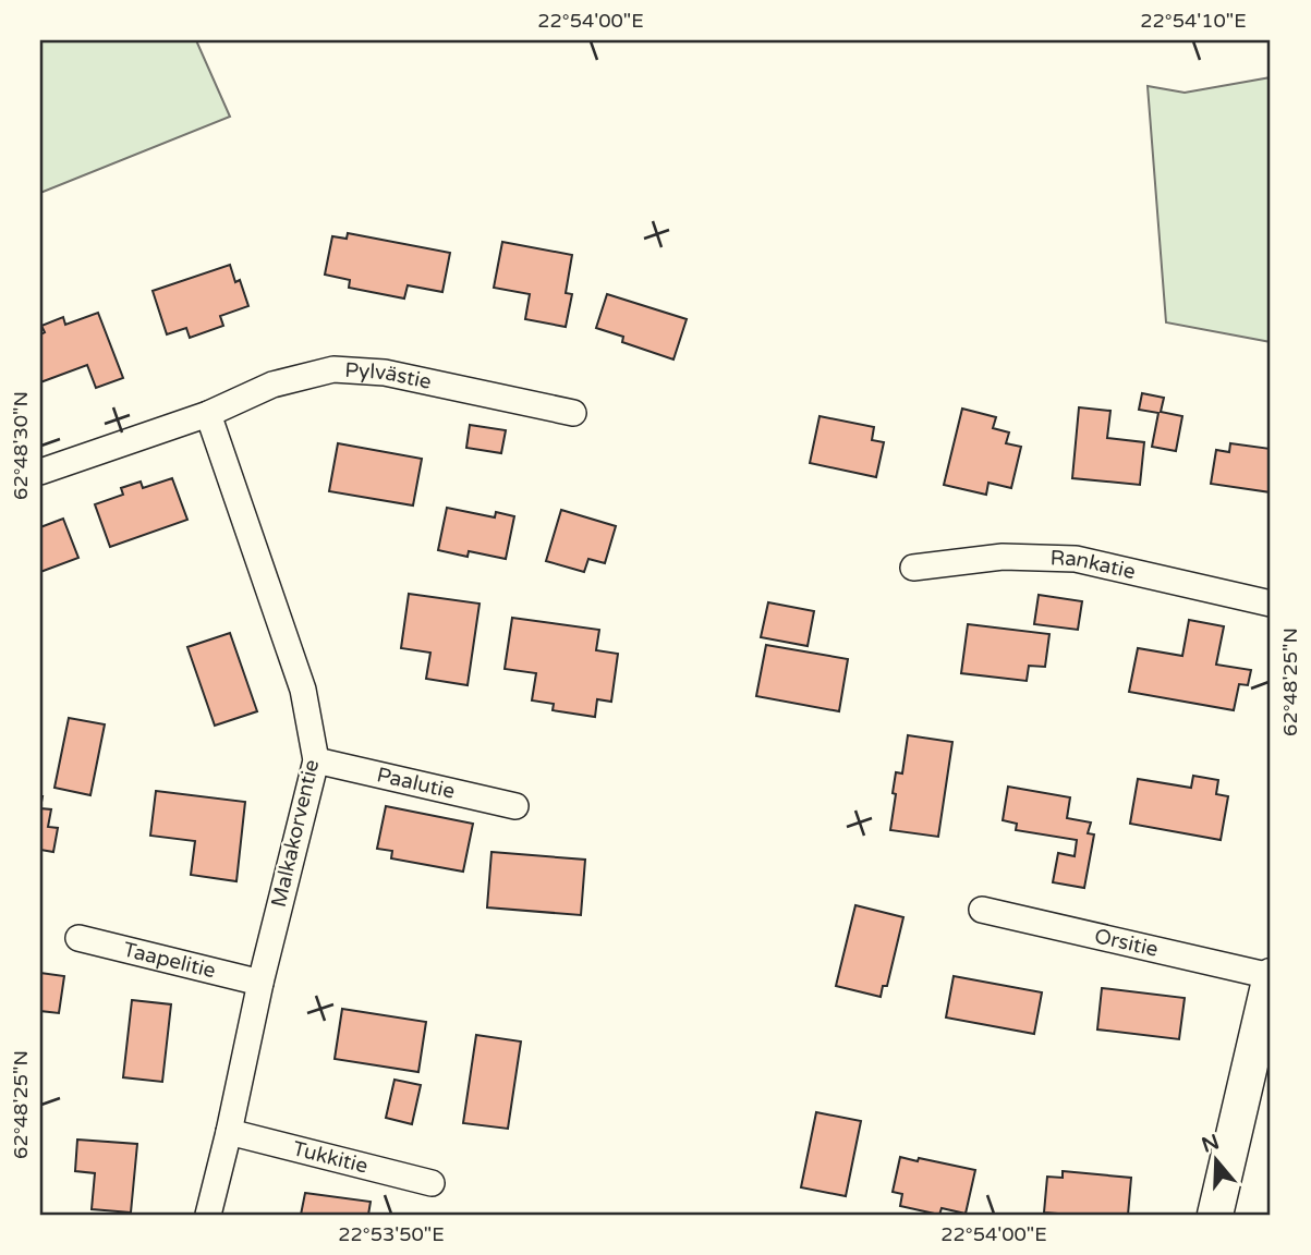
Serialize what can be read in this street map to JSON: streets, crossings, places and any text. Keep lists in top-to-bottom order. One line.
{"streets":{"street":["Pylvästie","Rankatie","Paalutie","Malkakorventie","Orsitie","Taapelitie","Tukkitie"]},"crossings":[["Pylvästie","Malkakorventie"],["Paalutie","Malkakorventie"],["Malkakorventie","Taapelitie"],["Malkakorventie","Tukkitie"]],"north":"top","coordinates":["22°54'00\"E","22°54'10\"E","62°48'30\"N","62°48'25\"N","22°53'50\"E"]}
